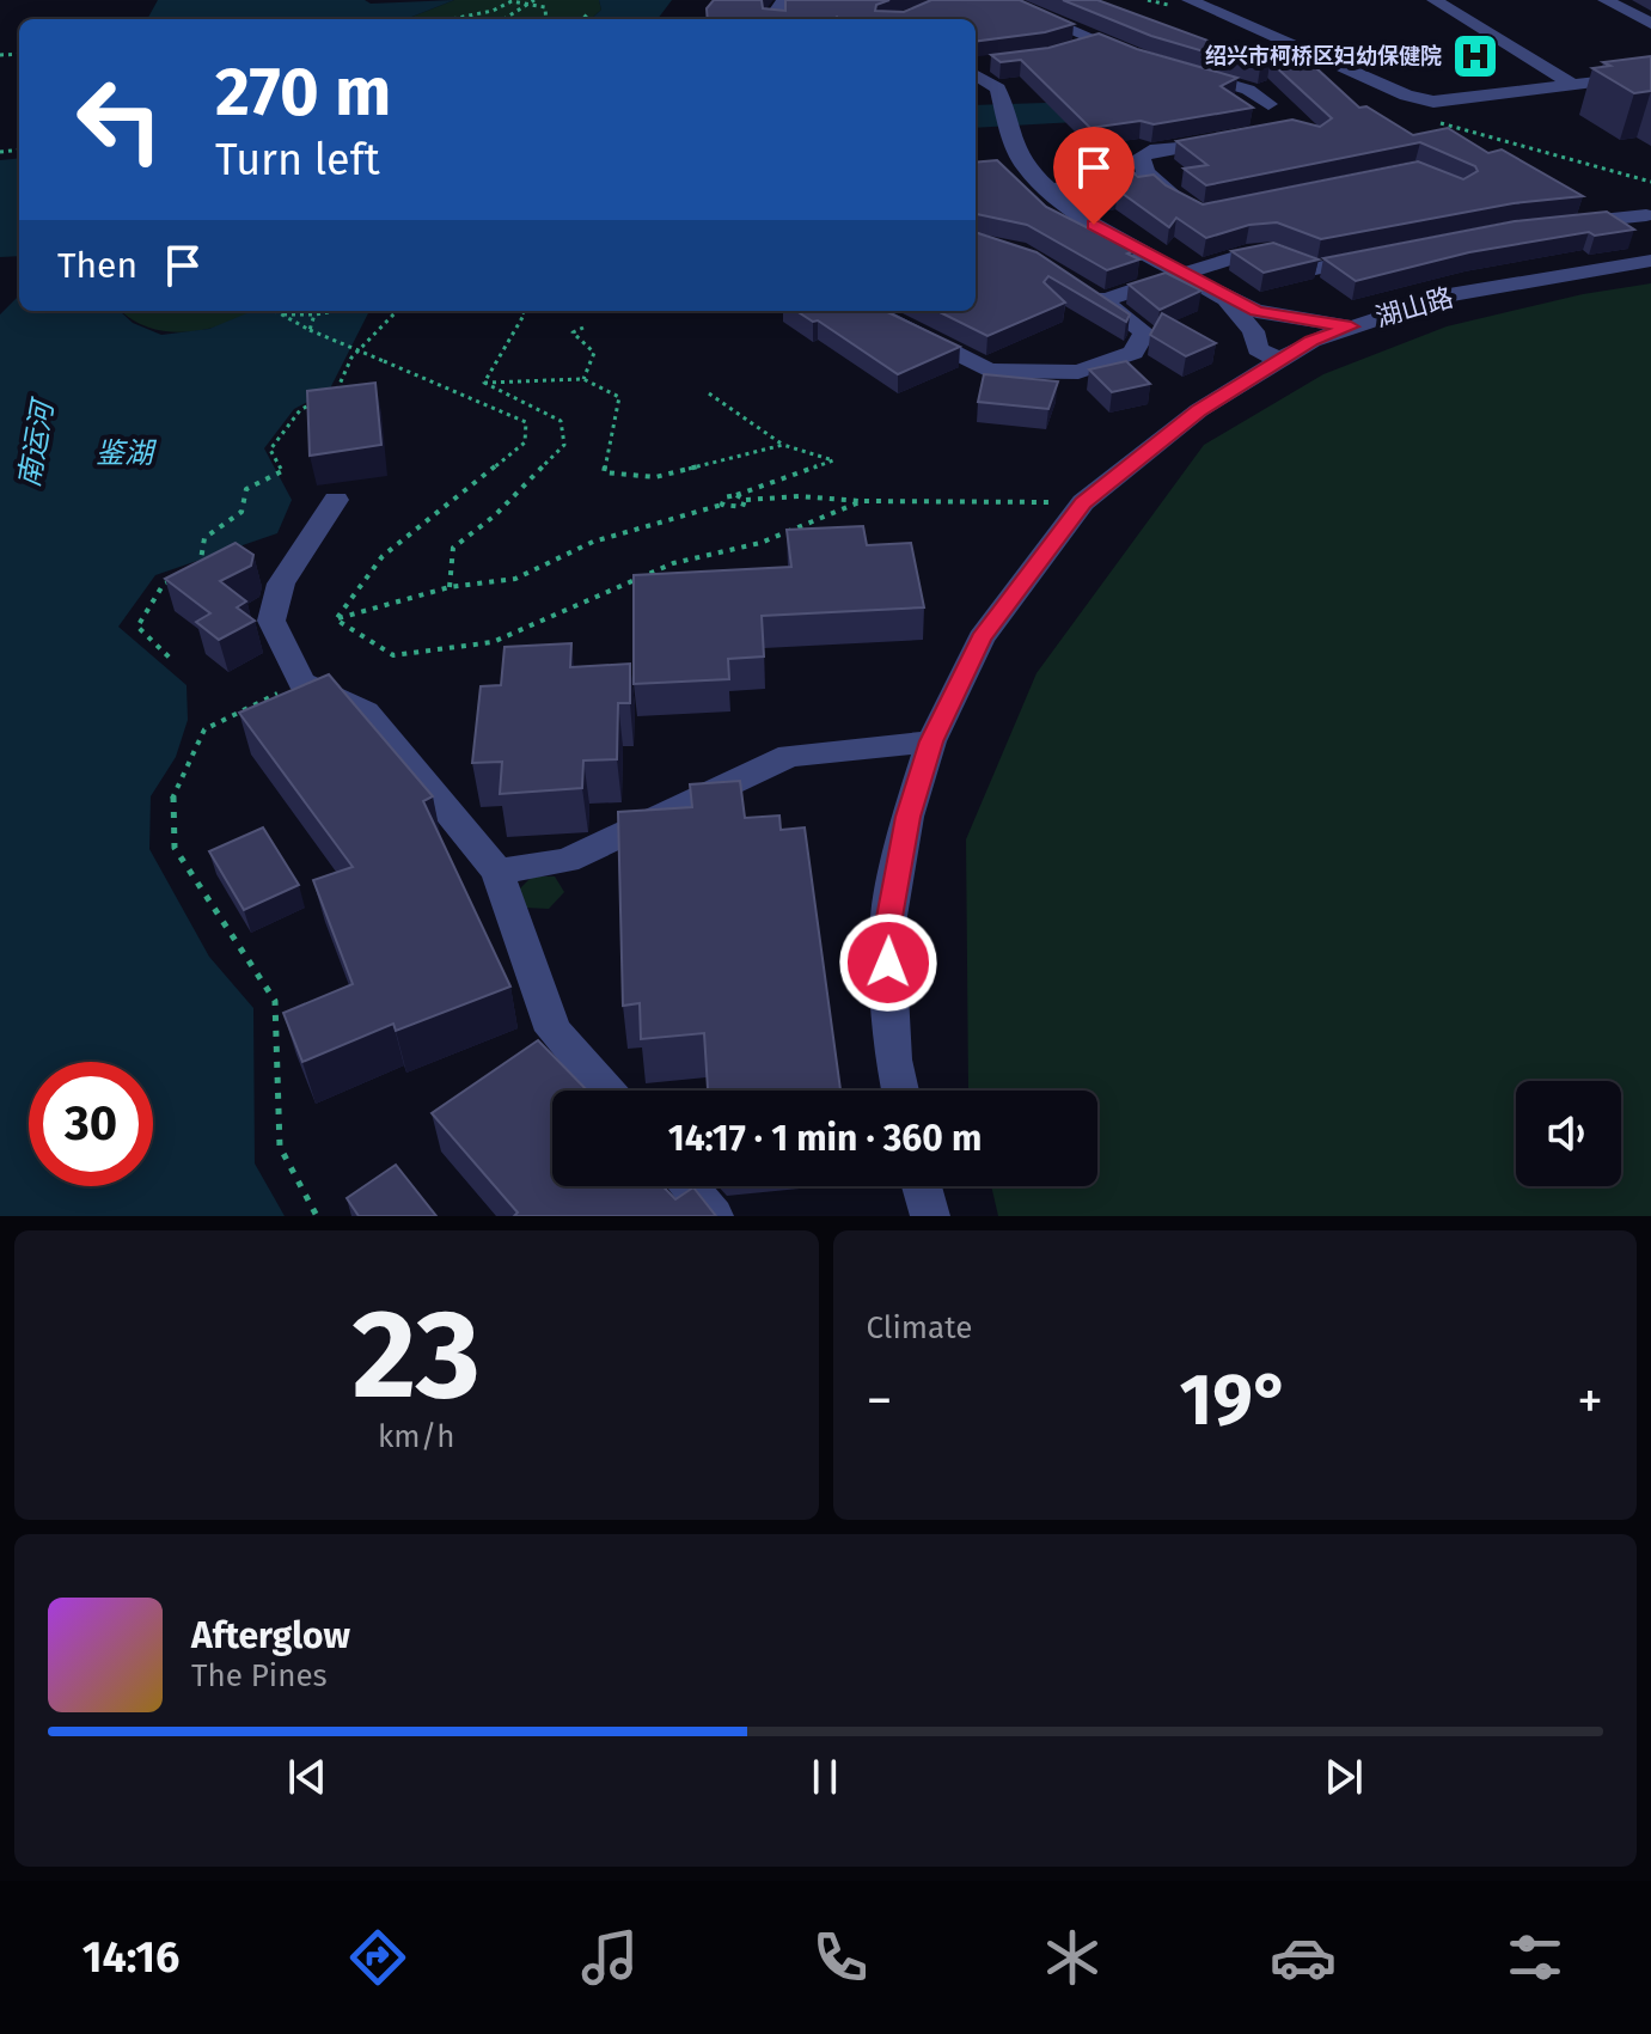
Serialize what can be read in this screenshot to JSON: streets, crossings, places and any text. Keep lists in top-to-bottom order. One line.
{"streets":{"street":["湖山路"]},"water":["南运河","鉴湖"],"places":{"hospital":["绍兴市柯桥区妇幼保健院"]},"page":{"turn":["270 m","Turn left"],"then":"Then","limit":"30","trip":"14:17 · 1 min · 360 m","tile":[["23","km/h"],"Climate"],"heat":["−","19°","+"],"song":["Afterglow","The Pines"],"tabs":"14:16"}}
